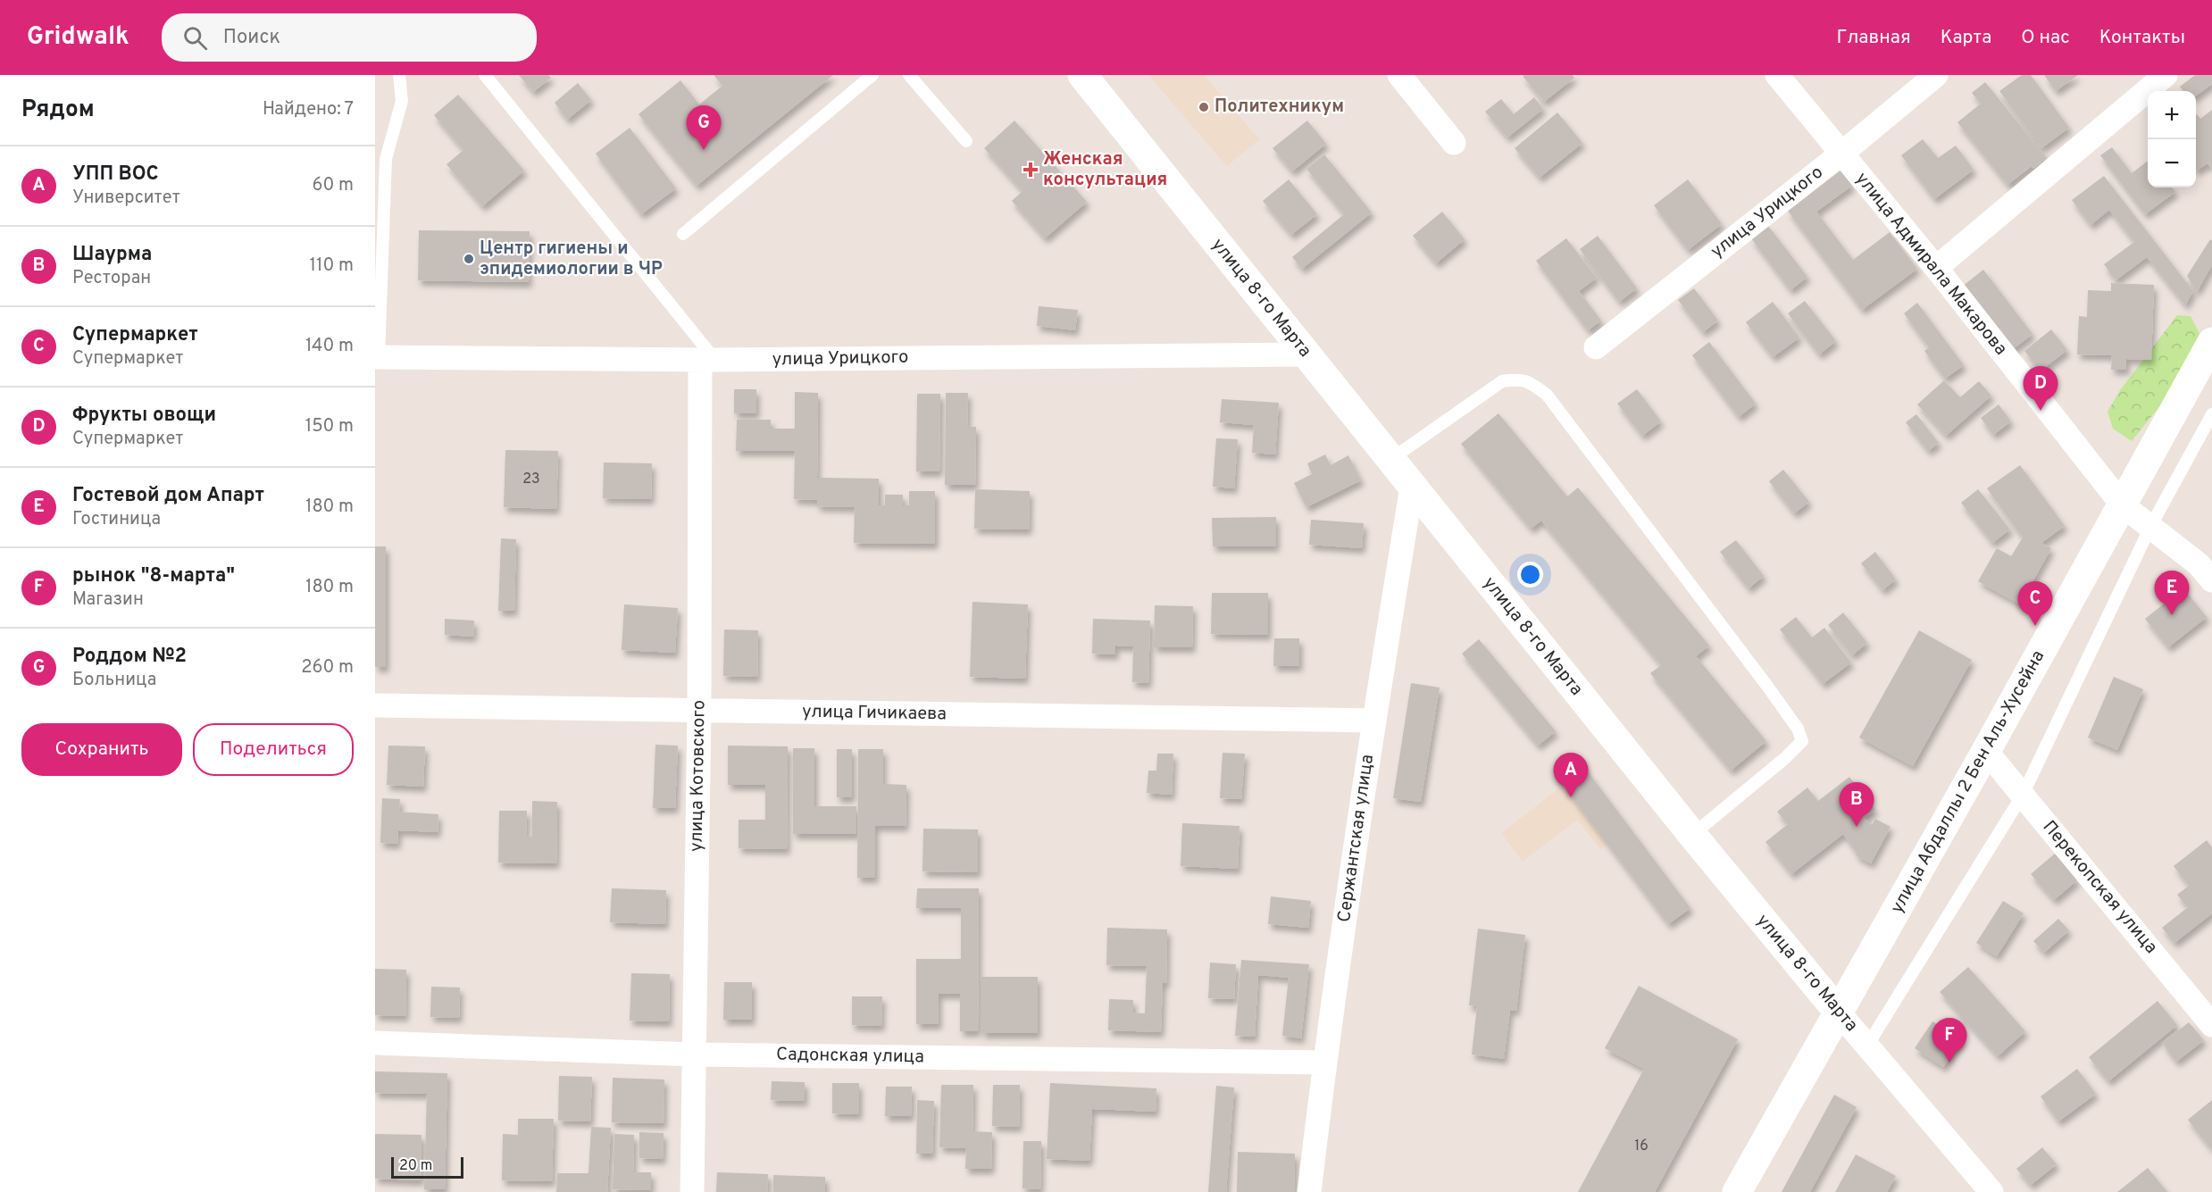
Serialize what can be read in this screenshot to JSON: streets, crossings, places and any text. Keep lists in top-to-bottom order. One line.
{"streets":{"street":["улица Урицкого","улица Адмирала Макарова","улица 8-го Марта","улица Гичикаева","улица Котовского","улица Абдаллы 2 Бен Аль-Хусейна","Сержантская улица","Перекопская улица","Садонская улица"]},"crossings":[["улица Урицкого","улица Адмирала Макарова"],["улица Урицкого","улица 8-го Марта"],["улица Урицкого","улица Котовского"],["улица Адмирала Макарова","улица Абдаллы 2 Бен Аль-Хусейна"],["улица 8-го Марта","улица Абдаллы 2 Бен Аль-Хусейна"],["улица 8-го Марта","Сержантская улица"],["улица Гичикаева","улица Котовского"],["улица Гичикаева","Сержантская улица"],["улица Котовского","Садонская улица"],["улица Абдаллы 2 Бен Аль-Хусейна","Перекопская улица"],["Сержантская улица","Садонская улица"]],"places":{"other":["Политехникум","Центр гигиены и эпидемиологии в ЧР"],"health":["Женская консультация"]},"house_numbers":["23","16"],"scale_bar":"20 m","page":{"header":"Gridwalk","search":"Поиск","nav":["Главная","Карта","О нас","Контакты"],"heading":["Рядом","Найдено: 7"],"map_buttons":["+","−"],"pins":["G","D","E","C","A","B","F"],"list":[{"mark":"A","name":"УПП ВОС","note":"Университет","value":"60 m"},{"mark":"B","name":"Шаурма","note":"Ресторан","value":"110 m"},{"mark":"C","name":"Супермаркет","note":"Супермаркет","value":"140 m"},{"mark":"D","name":"Фрукты овощи","note":"Супермаркет","value":"150 m"},{"mark":"E","name":"Гостевой дом Апарт","note":"Гостиница","value":"180 m"},{"mark":"F","name":"рынок \"8-марта\"","note":"Магазин","value":"180 m"},{"mark":"G","name":"Роддом №2","note":"Больница","value":"260 m"}],"buttons":["Сохранить","Поделиться"],"scale":"20 m"}}
